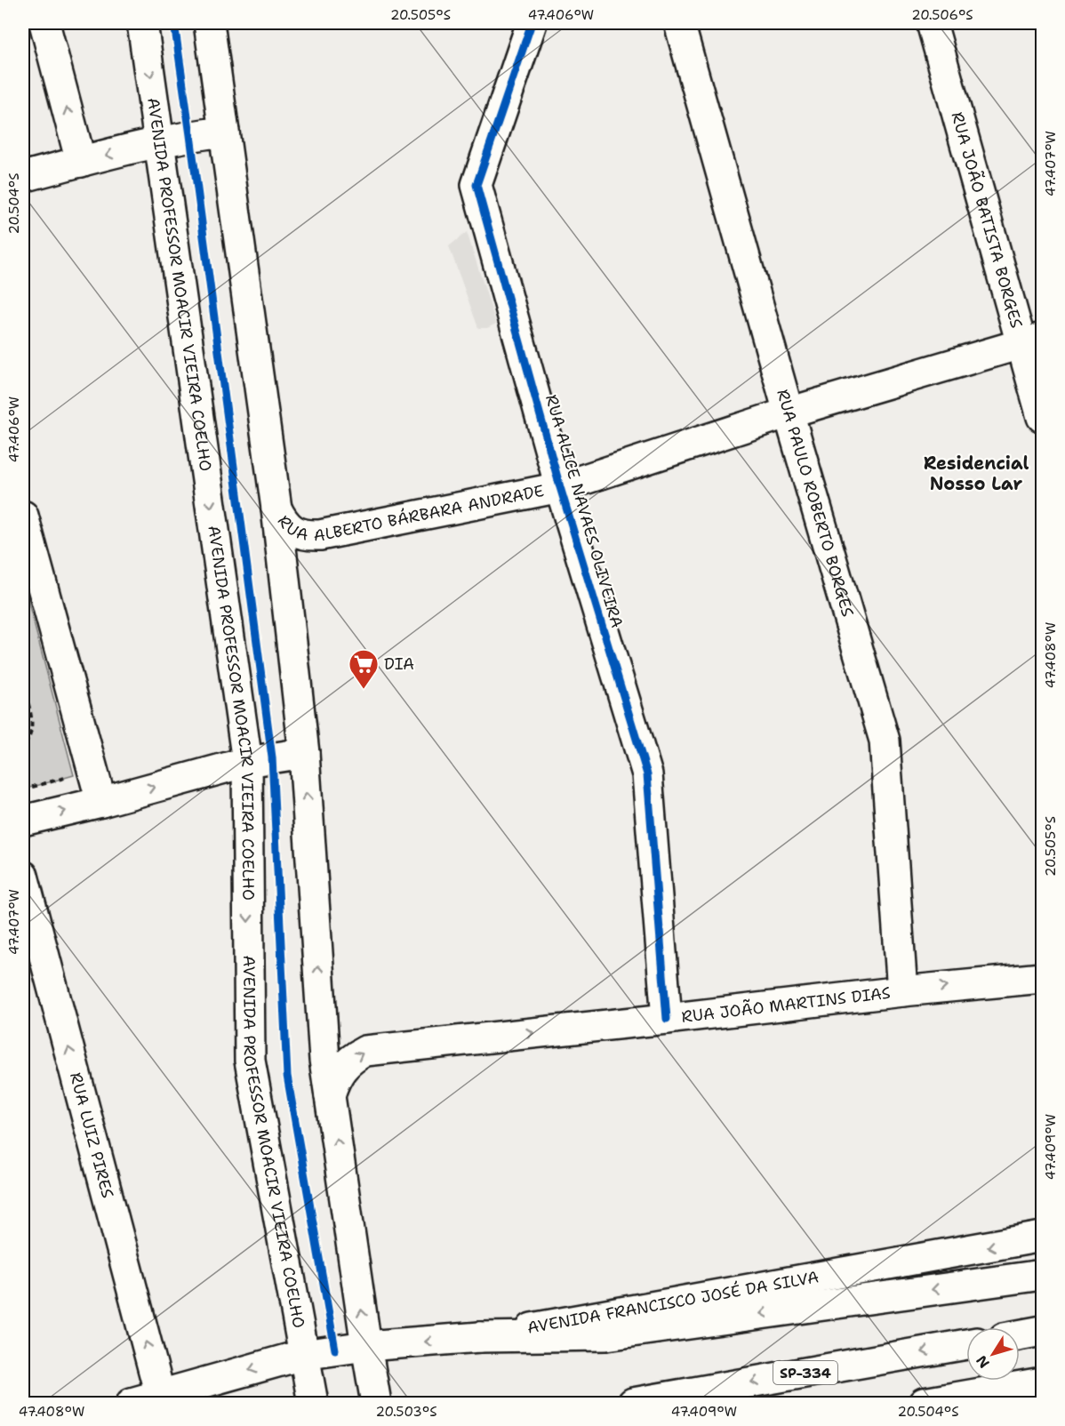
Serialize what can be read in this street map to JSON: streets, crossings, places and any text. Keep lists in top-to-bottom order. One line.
{"streets":{"main road":["RUA JOÃO BATISTA BORGES","AVENIDA PROFESSOR MOACIR VIEIRA COELHO","RUA ALBERTO BÁRBARA ANDRADE","RUA PAULO ROBERTO BORGES","RUA ALICE NAVAES OLIVEIRA","RUA JOÃO MARTINS DIAS","RUA LUIZ PIRES","AVENIDA FRANCISCO JOSÉ DA SILVA","SP-334"]},"crossings":[["RUA JOÃO BATISTA BORGES","RUA ALBERTO BÁRBARA ANDRADE"],["AVENIDA PROFESSOR MOACIR VIEIRA COELHO","AVENIDA FRANCISCO JOSÉ DA SILVA"],["RUA ALBERTO BÁRBARA ANDRADE","RUA PAULO ROBERTO BORGES"],["RUA ALBERTO BÁRBARA ANDRADE","RUA ALICE NAVAES OLIVEIRA"],["RUA PAULO ROBERTO BORGES","RUA JOÃO MARTINS DIAS"],["RUA ALICE NAVAES OLIVEIRA","RUA JOÃO MARTINS DIAS"],["RUA LUIZ PIRES","AVENIDA FRANCISCO JOSÉ DA SILVA"]],"one_way":["RUA JOÃO MARTINS DIAS"],"districts":["Residencial Nosso Lar"],"places":{"supermarket":["DIA"]},"north":"bottom left","coordinates":["20.505°S","47.406°W","20.506°S","47.407°W","20.504°S","47.408°W","47.409°W","20.503°S"]}
